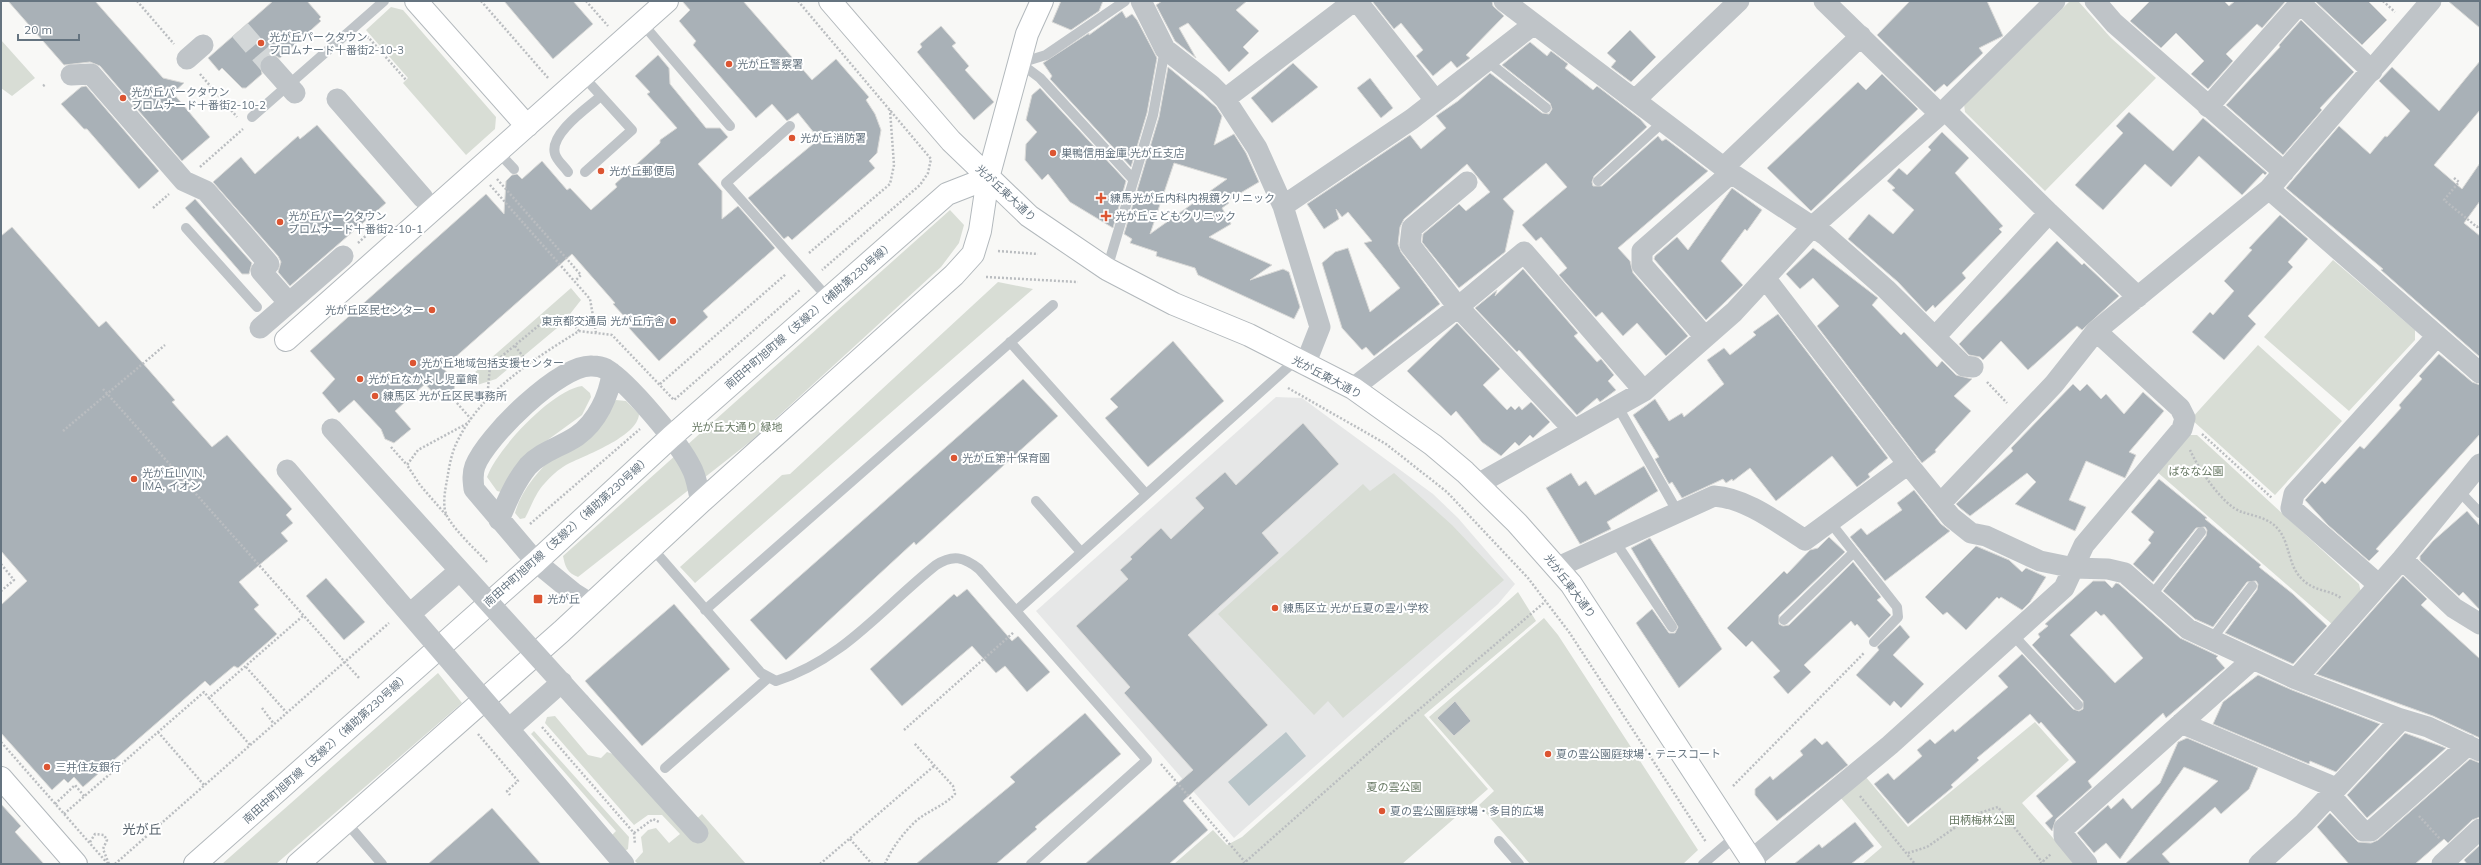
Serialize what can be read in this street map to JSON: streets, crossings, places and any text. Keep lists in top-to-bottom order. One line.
{"streets":{"street":["光が丘東大通り","南田中町旭町線（支線2）（補助第230号線）"]},"crossings":[["光が丘東大通り","南田中町旭町線（支線2）（補助第230号線）"]],"districts":["光が丘"],"parks":["光が丘大通り 緑地","ばなな公園","夏の雲公園","田柄梅林公園"],"places":{"other":["光が丘パークタウン プロムナード十番街2-10-3","光が丘警察署","光が丘パークタウン プロムナード十番街2-10-2","光が丘消防署","巣鴨信用金庫 光が丘支店","光が丘郵便局","光が丘パークタウン プロムナード十番街2-10-1","光が丘区民センター","東京都交通局 光が丘庁舎","光が丘地域包括支援センター","光が丘なかよし児童館","練馬区 光が丘区民事務所","光が丘第十保育園","光が丘LIVIN, IMA, イオン","練馬区立 光が丘夏の雲小学校","夏の雲公園庭球場・テニスコート","三井住友銀行","夏の雲公園庭球場・多目的広場"],"health":["練馬光が丘内科内視鏡クリニック","光が丘こどもクリニック"],"transit":["光が丘"]},"scale_bar":"20 m"}
